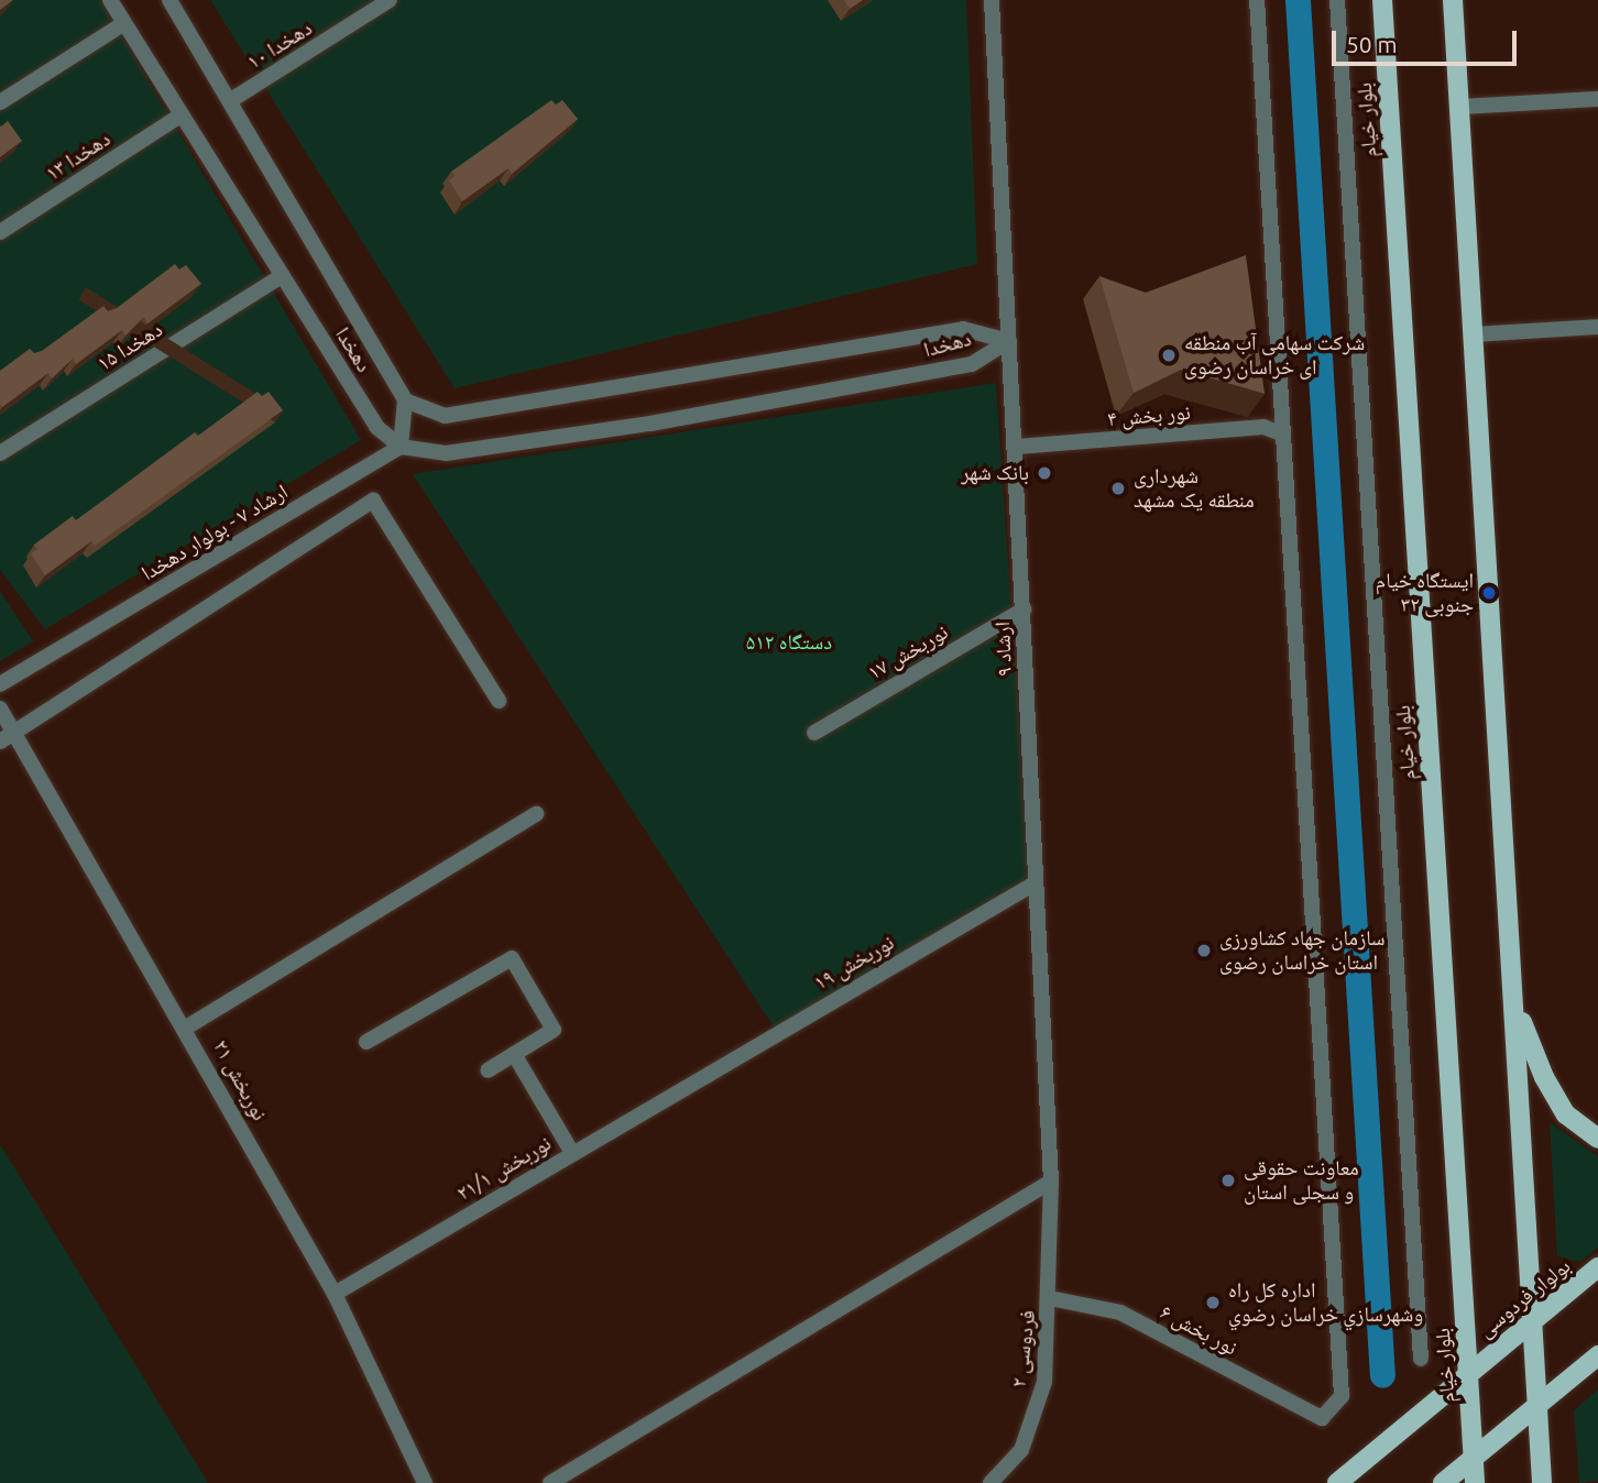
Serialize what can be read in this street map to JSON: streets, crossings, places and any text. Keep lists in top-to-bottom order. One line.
{"streets":{"main road":["بلوار خیام","بولوار فردوسی"],"street":["دهخدا ۱۰","دهخدا ۱۳","دهخدا","دهخدا ۱۵","نور بخش ۴","ارشاد ۷ - بولوار دهخدا","ارشاد ۹","نوربخش ۱۷","نوربخش ۱۹","نوربخش ۲۱","نوربخش ۲۱/۱","نور بخش ۶","فردوسی ۲"]},"crossings":[["دهخدا ۱۰","دهخدا"],["بلوار خیام","بولوار فردوسی"],["دهخدا ۱۳","دهخدا"],["دهخدا","دهخدا ۱۵"],["دهخدا","ارشاد ۷ - بولوار دهخدا"],["دهخدا","ارشاد ۹"],["نور بخش ۴","ارشاد ۹"],["نور بخش ۴","نور بخش ۶"],["ارشاد ۹","نوربخش ۱۷"],["ارشاد ۹","نوربخش ۱۹"],["ارشاد ۹","نور بخش ۶"],["ارشاد ۹","فردوسی ۲"],["نوربخش ۱۹","نوربخش ۲۱/۱"],["نوربخش ۲۱","نوربخش ۲۱/۱"],["نور بخش ۶","فردوسی ۲"]],"parks":["۵۱۲ دستگاه"],"places":["شرکت سهامی آب منطقه ای خراسان رضوی","بانک شهر","شهرداری منطقه یک مشهد","ایستگاه خیام جنوبی ۳۲","سازمان جهاد کشاورزی استان خراسان رضوی","معاونت حقوقی و سجلی استان","اداره كل راه وشهرسازي خراسان رضوي"],"scale_bar":"50 m"}
